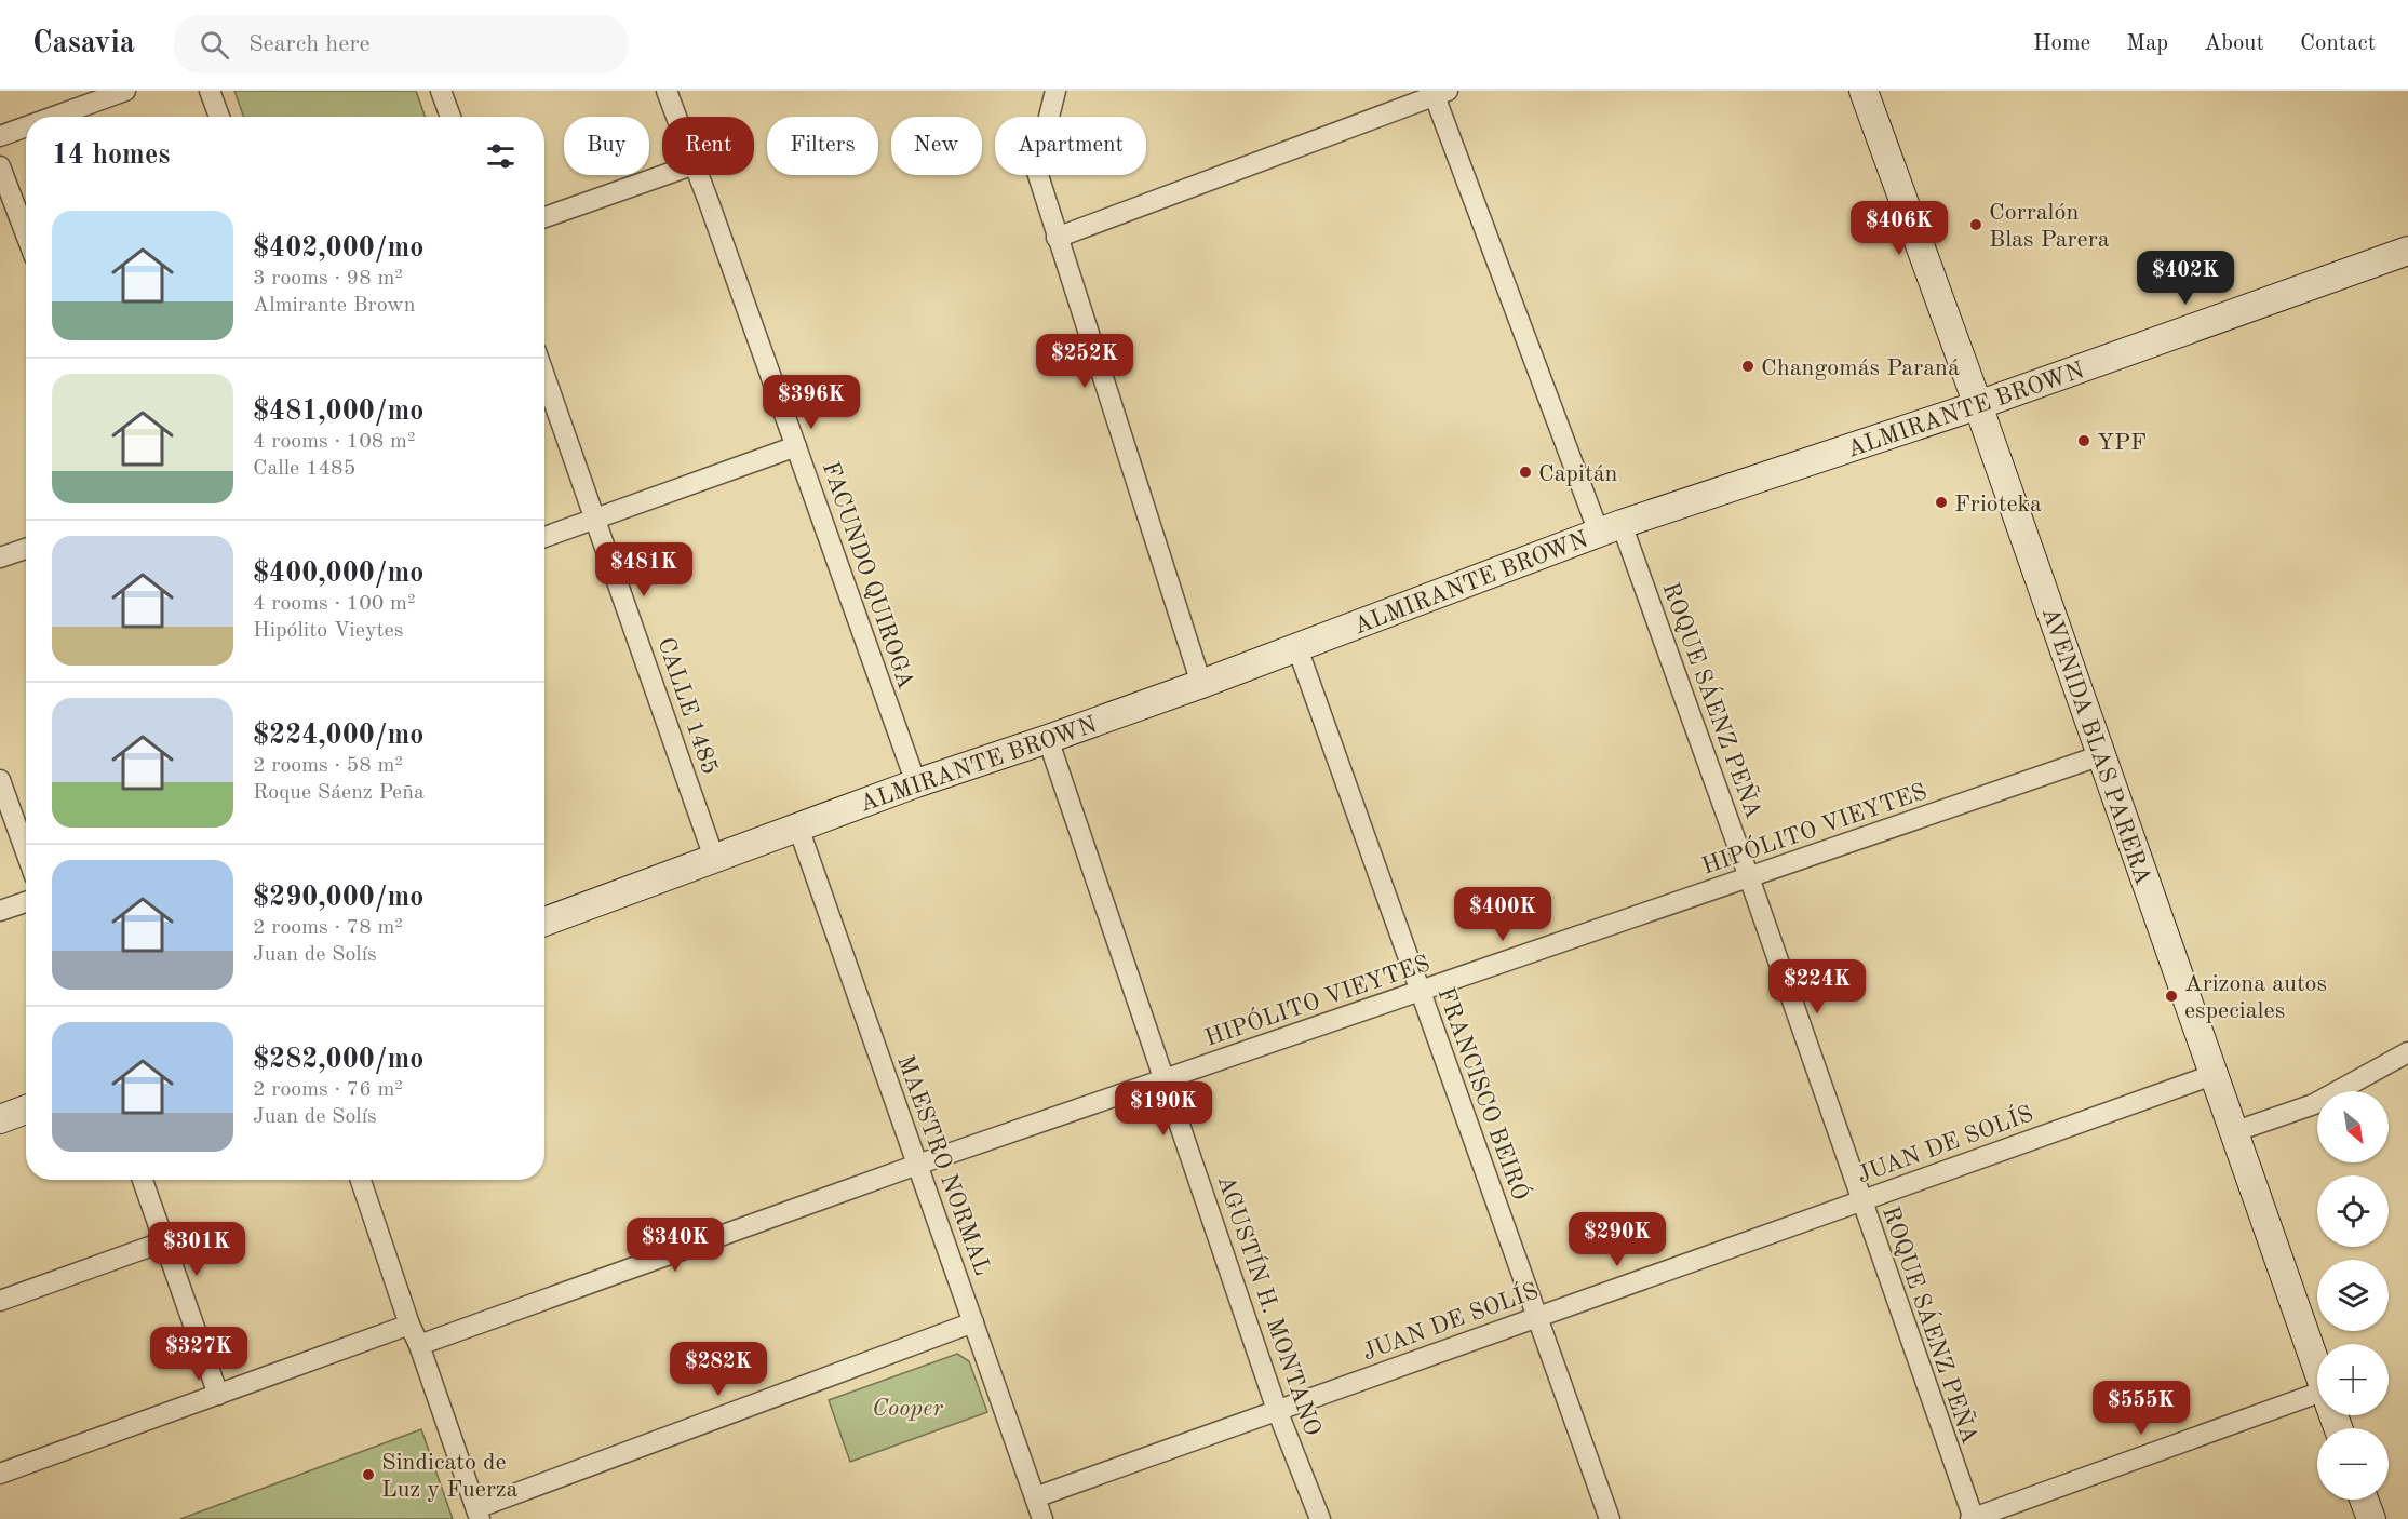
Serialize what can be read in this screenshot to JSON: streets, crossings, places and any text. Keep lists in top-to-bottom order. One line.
{"streets":{"main road":["ALMIRANTE BROWN","AVENIDA BLAS PARERA"],"street":["FACUNDO QUIROGA","ROQUE SÁENZ PEÑA","CALLE 1485","HIPÓLITO VIEYTES","FRANCISCO BEIRÓ","JUAN DE SOLÍS","MAESTRO NORMAL","AGUSTÍN H. MONTANO"]},"crossings":[["ALMIRANTE BROWN","FACUNDO QUIROGA"],["ALMIRANTE BROWN","ROQUE SÁENZ PEÑA"],["ALMIRANTE BROWN","CALLE 1485"],["ALMIRANTE BROWN","AVENIDA BLAS PARERA"],["ALMIRANTE BROWN","FRANCISCO BEIRÓ"],["ALMIRANTE BROWN","MAESTRO NORMAL"],["ALMIRANTE BROWN","AGUSTÍN H. MONTANO"],["ROQUE SÁENZ PEÑA","HIPÓLITO VIEYTES"],["ROQUE SÁENZ PEÑA","JUAN DE SOLÍS"],["AVENIDA BLAS PARERA","HIPÓLITO VIEYTES"],["AVENIDA BLAS PARERA","JUAN DE SOLÍS"],["HIPÓLITO VIEYTES","FRANCISCO BEIRÓ"],["HIPÓLITO VIEYTES","MAESTRO NORMAL"],["HIPÓLITO VIEYTES","AGUSTÍN H. MONTANO"],["FRANCISCO BEIRÓ","JUAN DE SOLÍS"],["JUAN DE SOLÍS","MAESTRO NORMAL"],["JUAN DE SOLÍS","AGUSTÍN H. MONTANO"]],"parks":["Cooper"],"places":["Corralón Blas Parera","Changomás Paraná","YPF","Capitán","Frioteka","Arizona autos especiales","Sindicato de Luz y Fuerza"],"north":"bottom right","page":{"header":"Casavia","search":"Search here","nav":["Home","Map","About","Contact"],"chip":["Buy","Rent","Filters","New","Apartment"],"heading":"14 homes","list":[{"name":"$402,000/mo","note":"3 rooms · 98 m² · Almirante Brown"},{"name":"$481,000/mo","note":"4 rooms · 108 m² · Calle 1485"},{"name":"$400,000/mo","note":"4 rooms · 100 m² · Hipólito Vieytes"},{"name":"$224,000/mo","note":"2 rooms · 58 m² · Roque Sáenz Peña"},{"name":"$290,000/mo","note":"2 rooms · 78 m² · Juan de Solís"},{"name":"$282,000/mo","note":"2 rooms · 76 m² · Juan de Solís"}],"price":["$406K","$402K","$252K","$396K","$481K","$400K","$224K","$190K","$290K","$340K","$301K","$327K","$282K","$555K"],"map_buttons":["+","−"]}}
